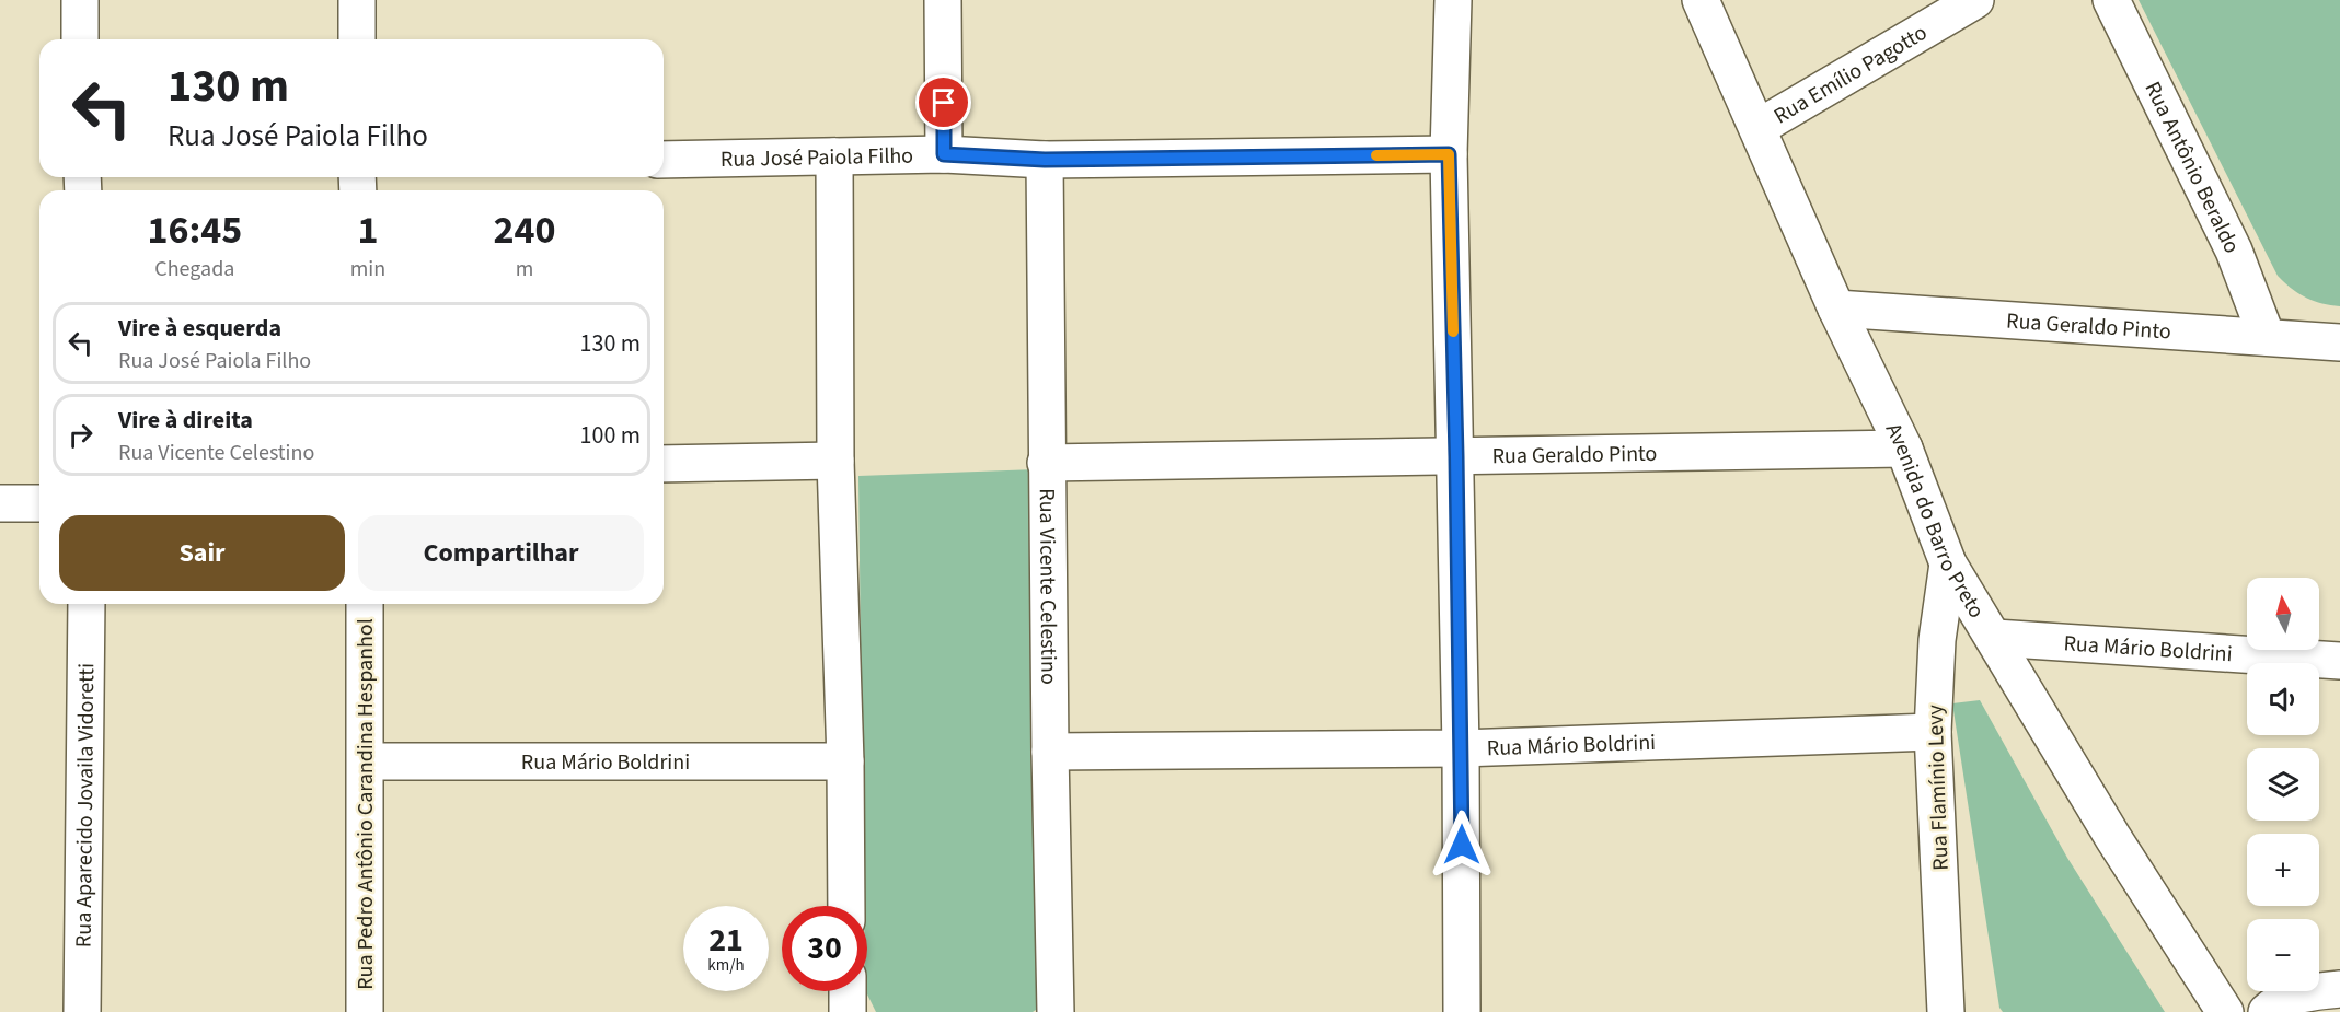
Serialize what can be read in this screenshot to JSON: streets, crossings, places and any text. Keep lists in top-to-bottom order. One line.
{"streets":{"street":["Rua Emílio Pagotto","Rua José Paiola Filho","Rua Antônio Beraldo","Rua Geraldo Pinto","Avenida do Barro Preto","Rua Vicente Celestino","Rua Mário Boldrini","Rua Flamínio Levy","Rua Pedro Antônio Carandina Hespanhol","Rua Aparecido Jovaila Vidoretti"]},"crossings":[["Rua Emílio Pagotto","Avenida do Barro Preto"],["Rua José Paiola Filho","Rua Vicente Celestino"],["Rua Antônio Beraldo","Rua Geraldo Pinto"],["Rua Geraldo Pinto","Avenida do Barro Preto"],["Rua Geraldo Pinto","Rua Vicente Celestino"],["Avenida do Barro Preto","Rua Mário Boldrini"],["Avenida do Barro Preto","Rua Flamínio Levy"],["Rua Vicente Celestino","Rua Mário Boldrini"],["Rua Mário Boldrini","Rua Flamínio Levy"],["Rua Mário Boldrini","Rua Pedro Antônio Carandina Hespanhol"]],"north":"top","page":{"turn":["130 m","Rua José Paiola Filho"],"eta":["16:45","Chegada","1","min","240","m"],"list":[{"name":"Vire à esquerda","note":"Rua José Paiola Filho","value":"130 m"},{"name":"Vire à direita","note":"Rua Vicente Celestino","value":"100 m"}],"buttons":["Sair","Compartilhar"],"map_buttons":["+","−"],"speed":"21 km/h","limit":"30"}}
